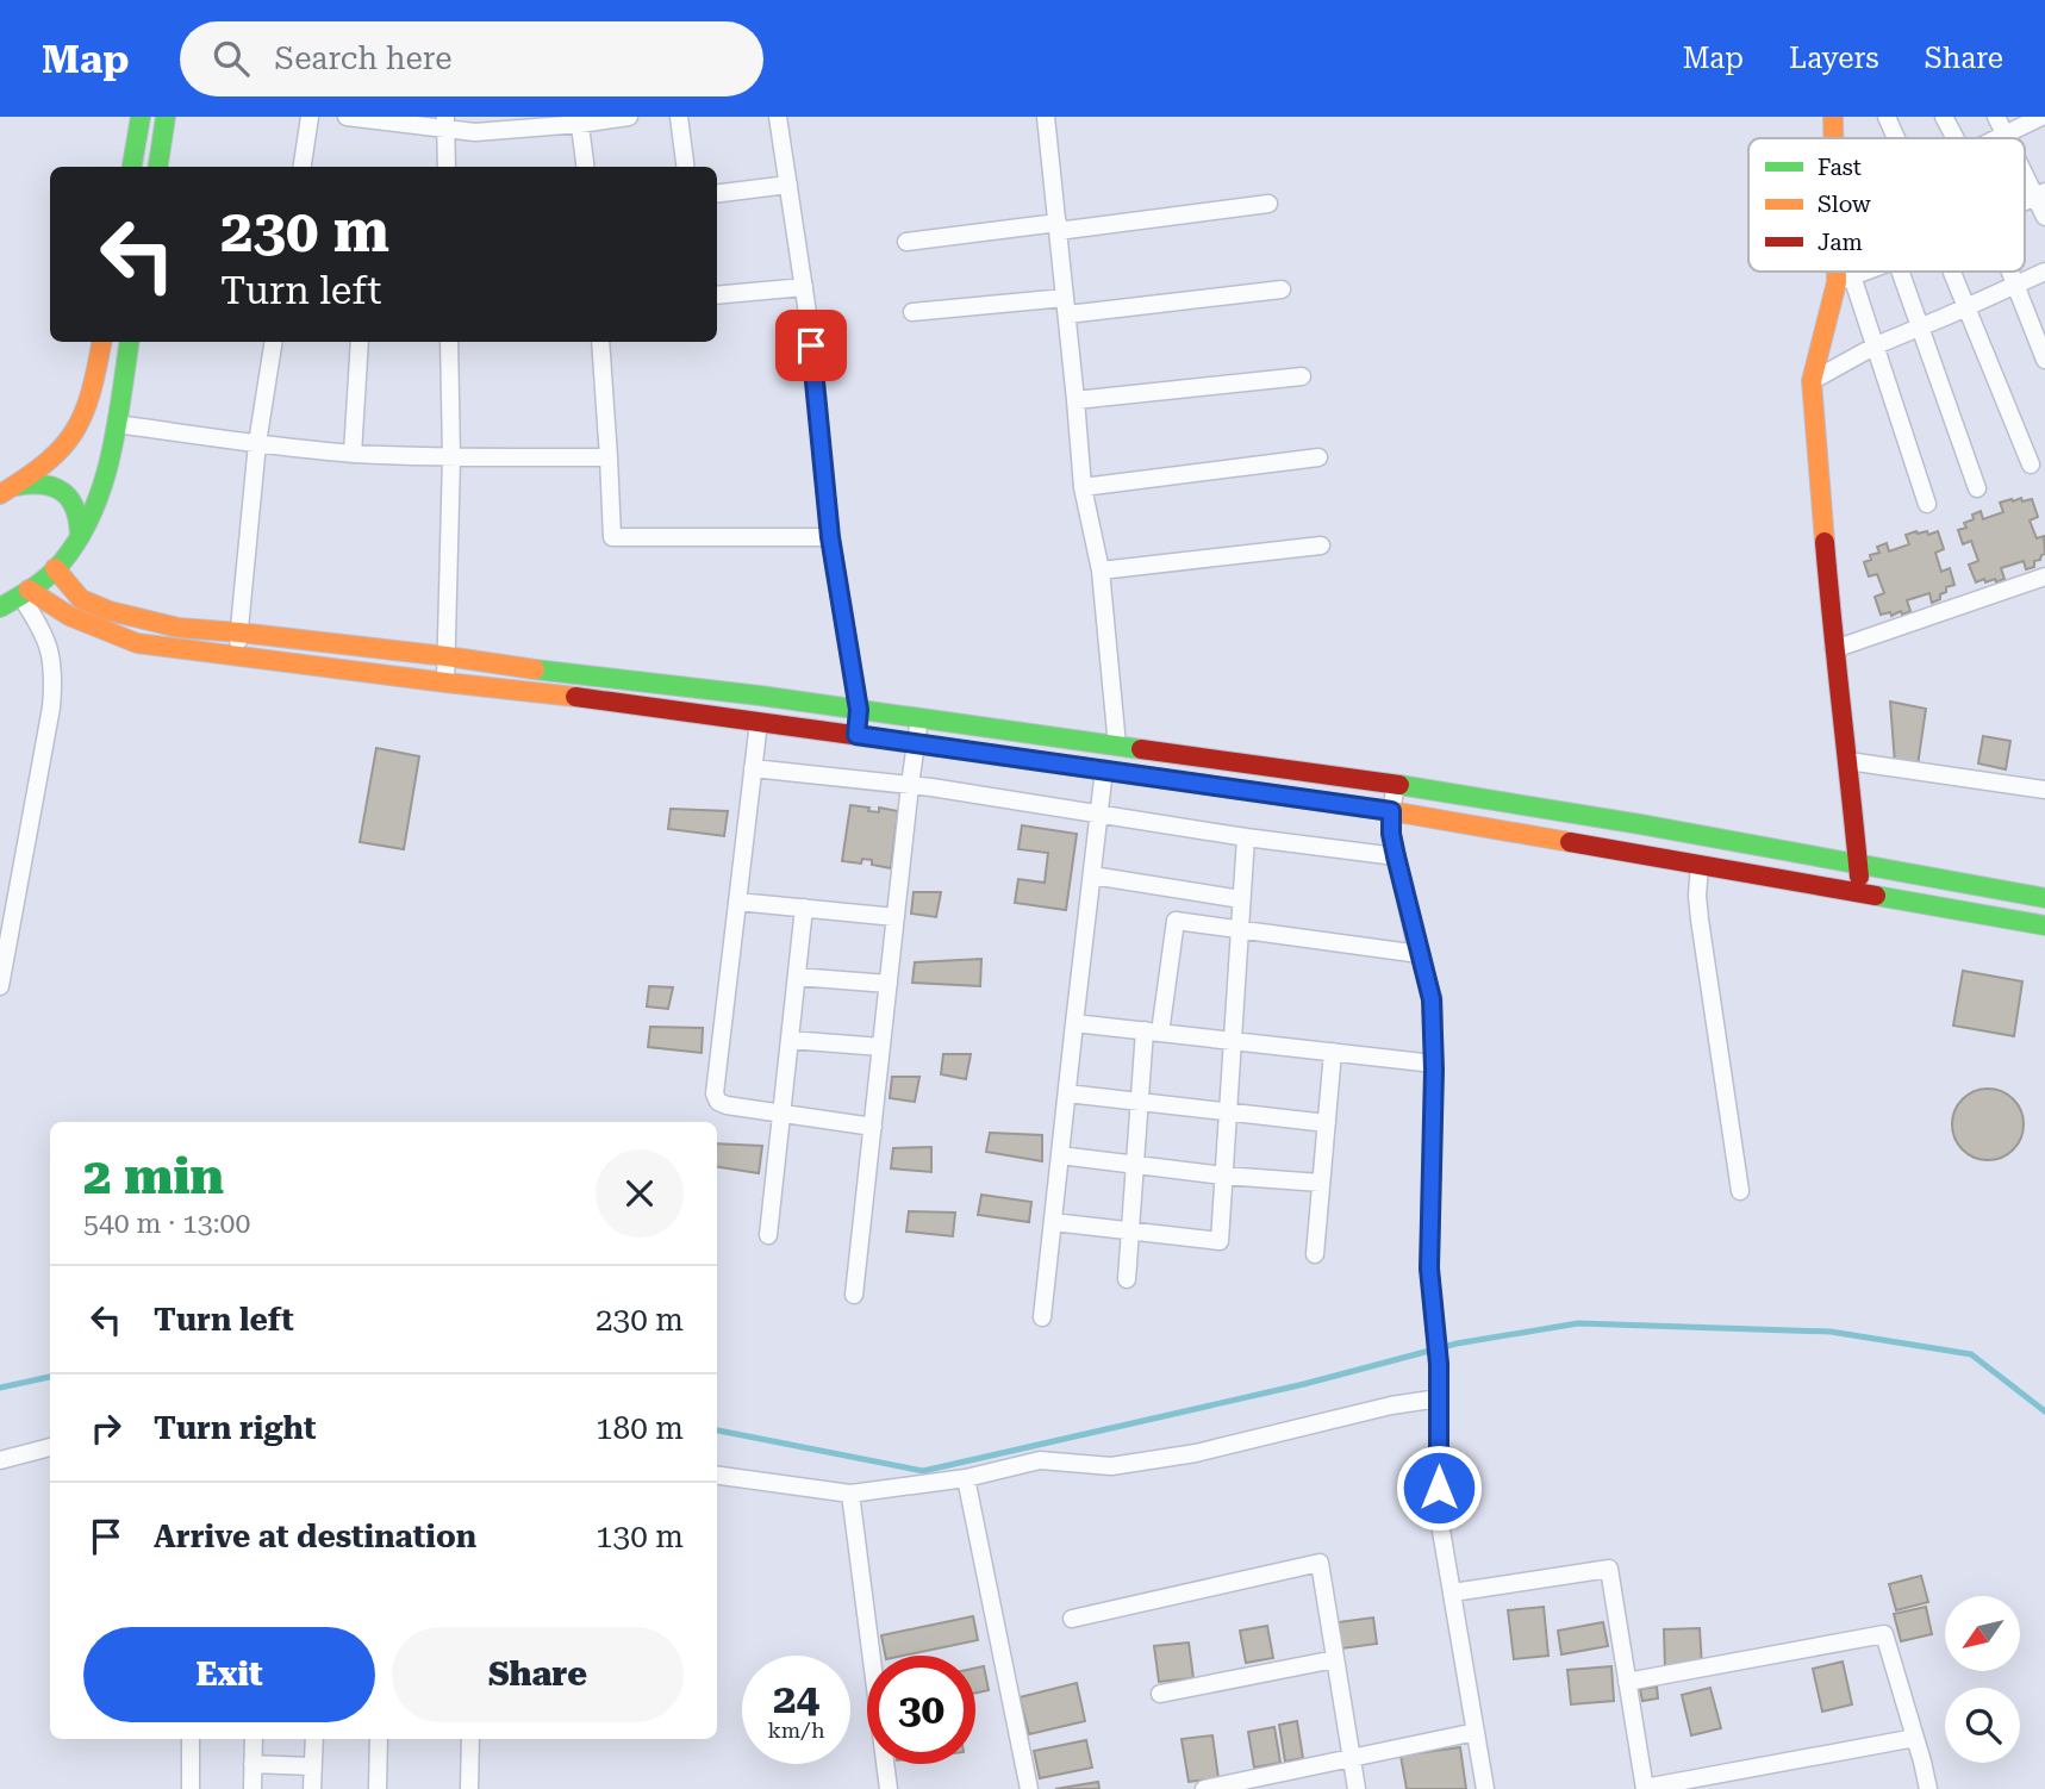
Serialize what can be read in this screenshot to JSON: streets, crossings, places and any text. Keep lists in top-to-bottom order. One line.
{"legend":["Fast","Slow","Jam"],"north":"bottom left","page":{"header":"Map","search":"Search here","nav":["Map","Layers","Share"],"turn":["230 m","Turn left"],"heading":["2 min","540 m · 13:00"],"list":[{"name":"Turn left","value":"230 m"},{"name":"Turn right","value":"180 m"},{"name":"Arrive at destination","value":"130 m"}],"buttons":["Exit","Share"],"speed":"24 km/h","limit":"30"}}
